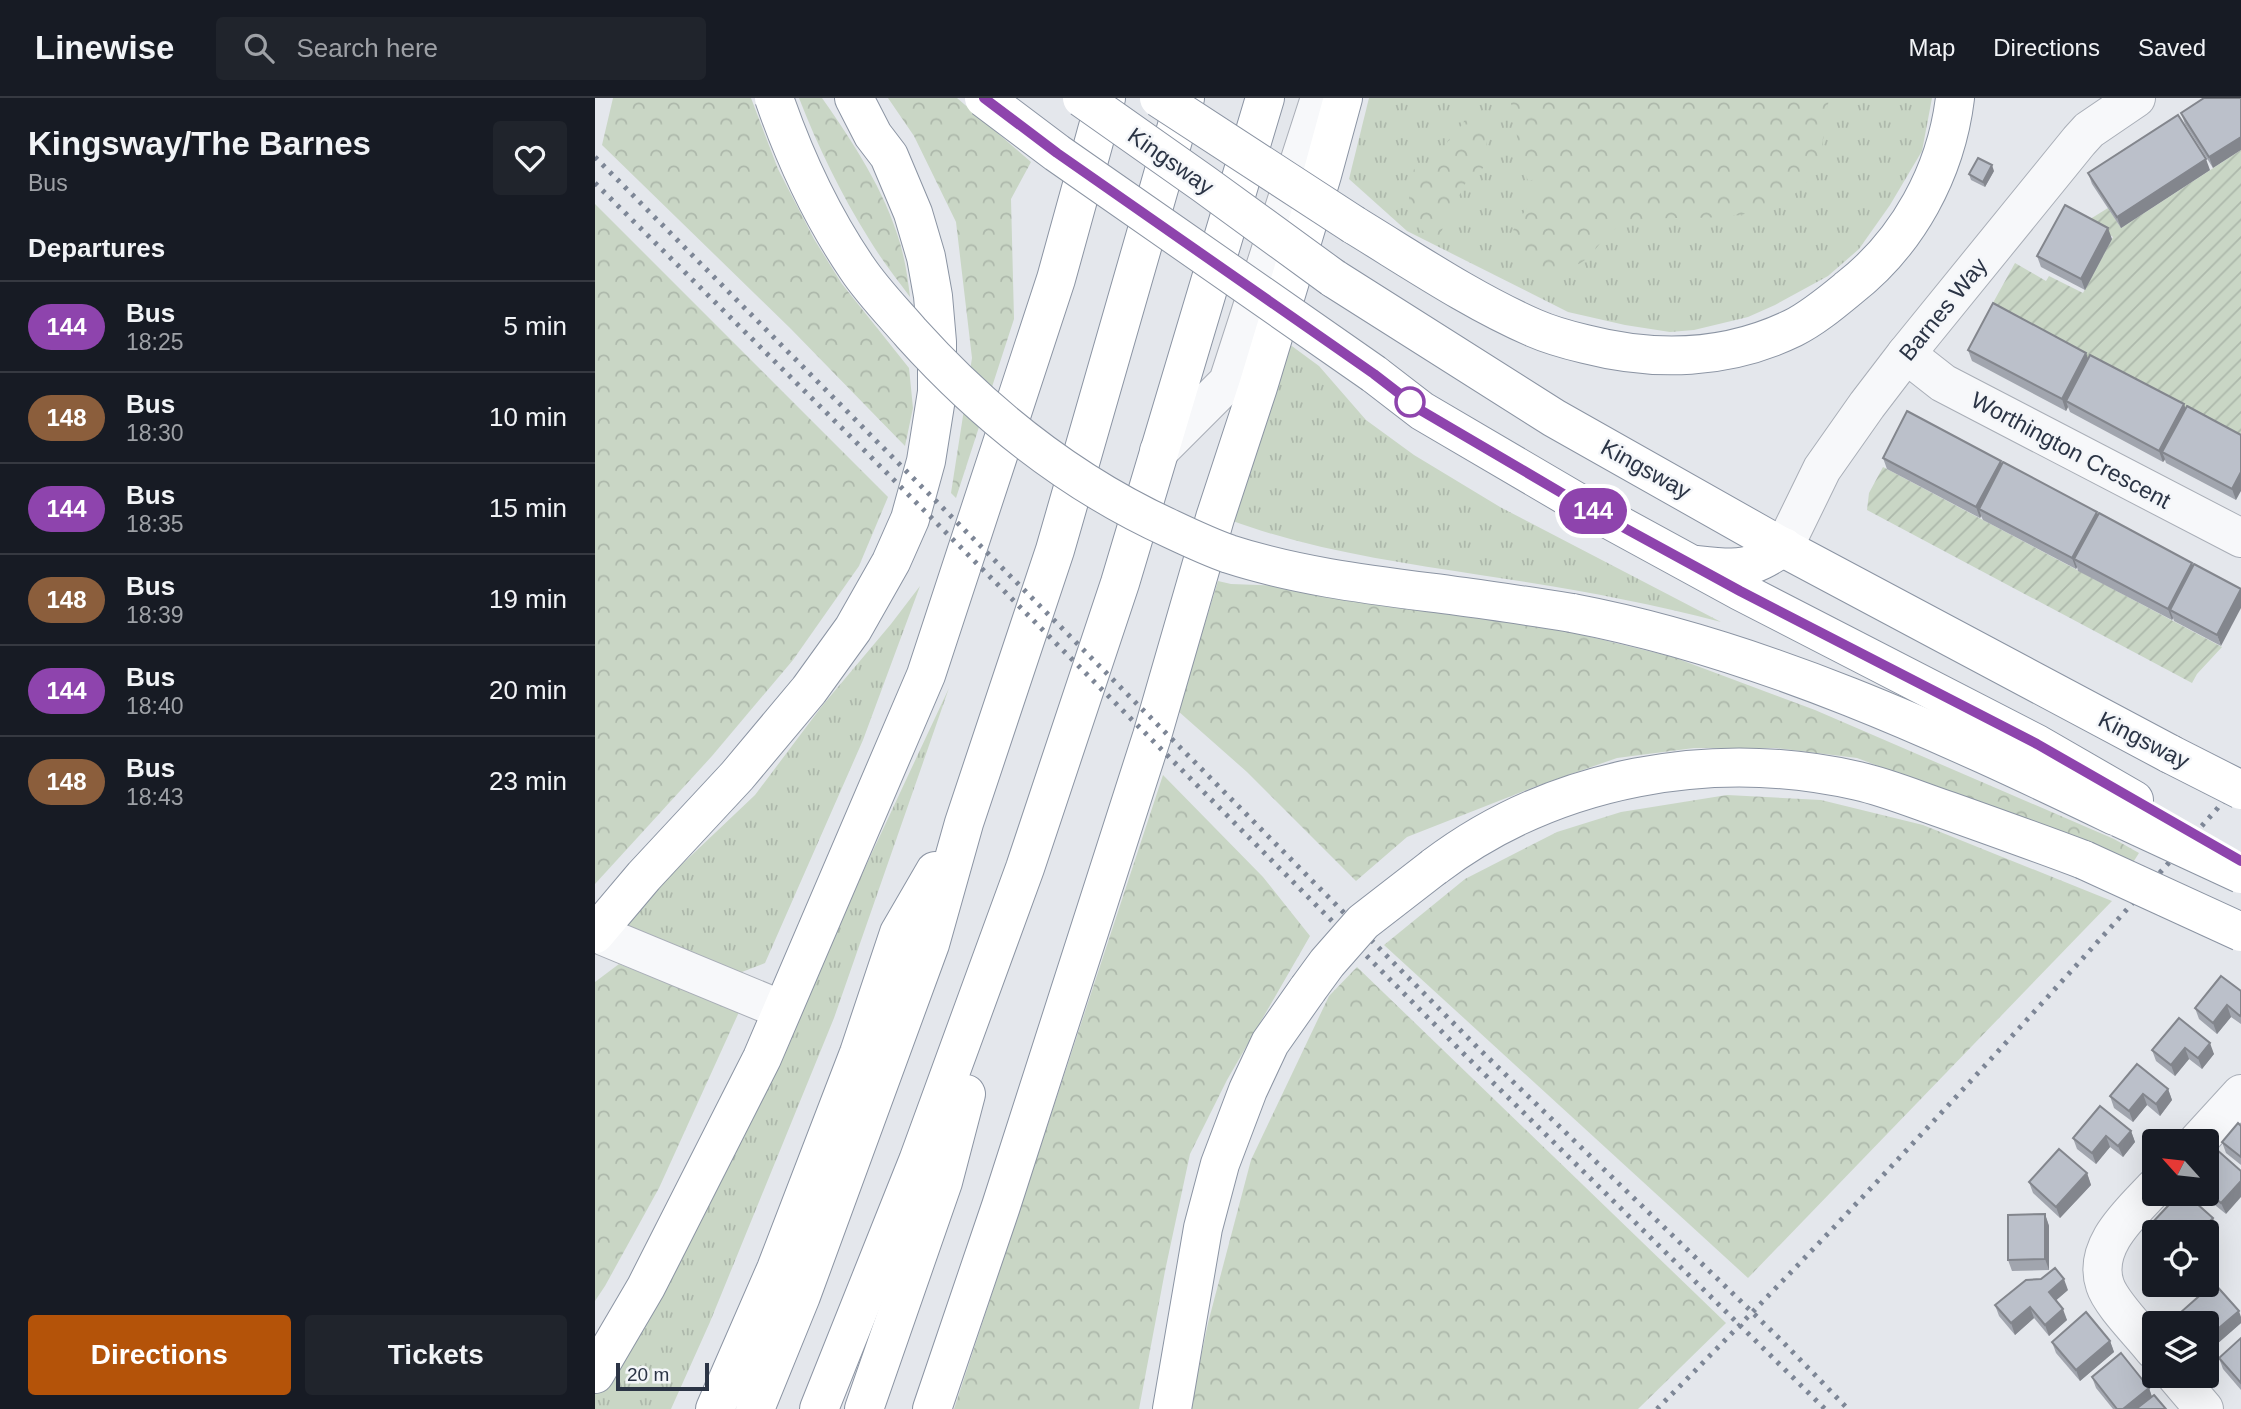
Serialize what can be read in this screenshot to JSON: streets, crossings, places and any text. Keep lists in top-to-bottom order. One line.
{"streets":{"highway":["Kingsway"],"street":["Barnes Way","Worthington Crescent"]},"crossings":[["Kingsway","Barnes Way"],["Barnes Way","Worthington Crescent"]],"lines":["bus line 144"],"scale_bar":"20 m","north":"top left","page":{"header":"Linewise","search":"Search here","nav":["Map","Directions","Saved"],"heading":[["Kingsway/The Barnes","Bus"],"Departures"],"on_map":"144","list":[{"mark":"144","name":"Bus","note":"18:25","value":"5 min"},{"mark":"148","name":"Bus","note":"18:30","value":"10 min"},{"mark":"144","name":"Bus","note":"18:35","value":"15 min"},{"mark":"148","name":"Bus","note":"18:39","value":"19 min"},{"mark":"144","name":"Bus","note":"18:40","value":"20 min"},{"mark":"148","name":"Bus","note":"18:43","value":"23 min"}],"buttons":["Directions","Tickets"],"scale":"20 m"}}
